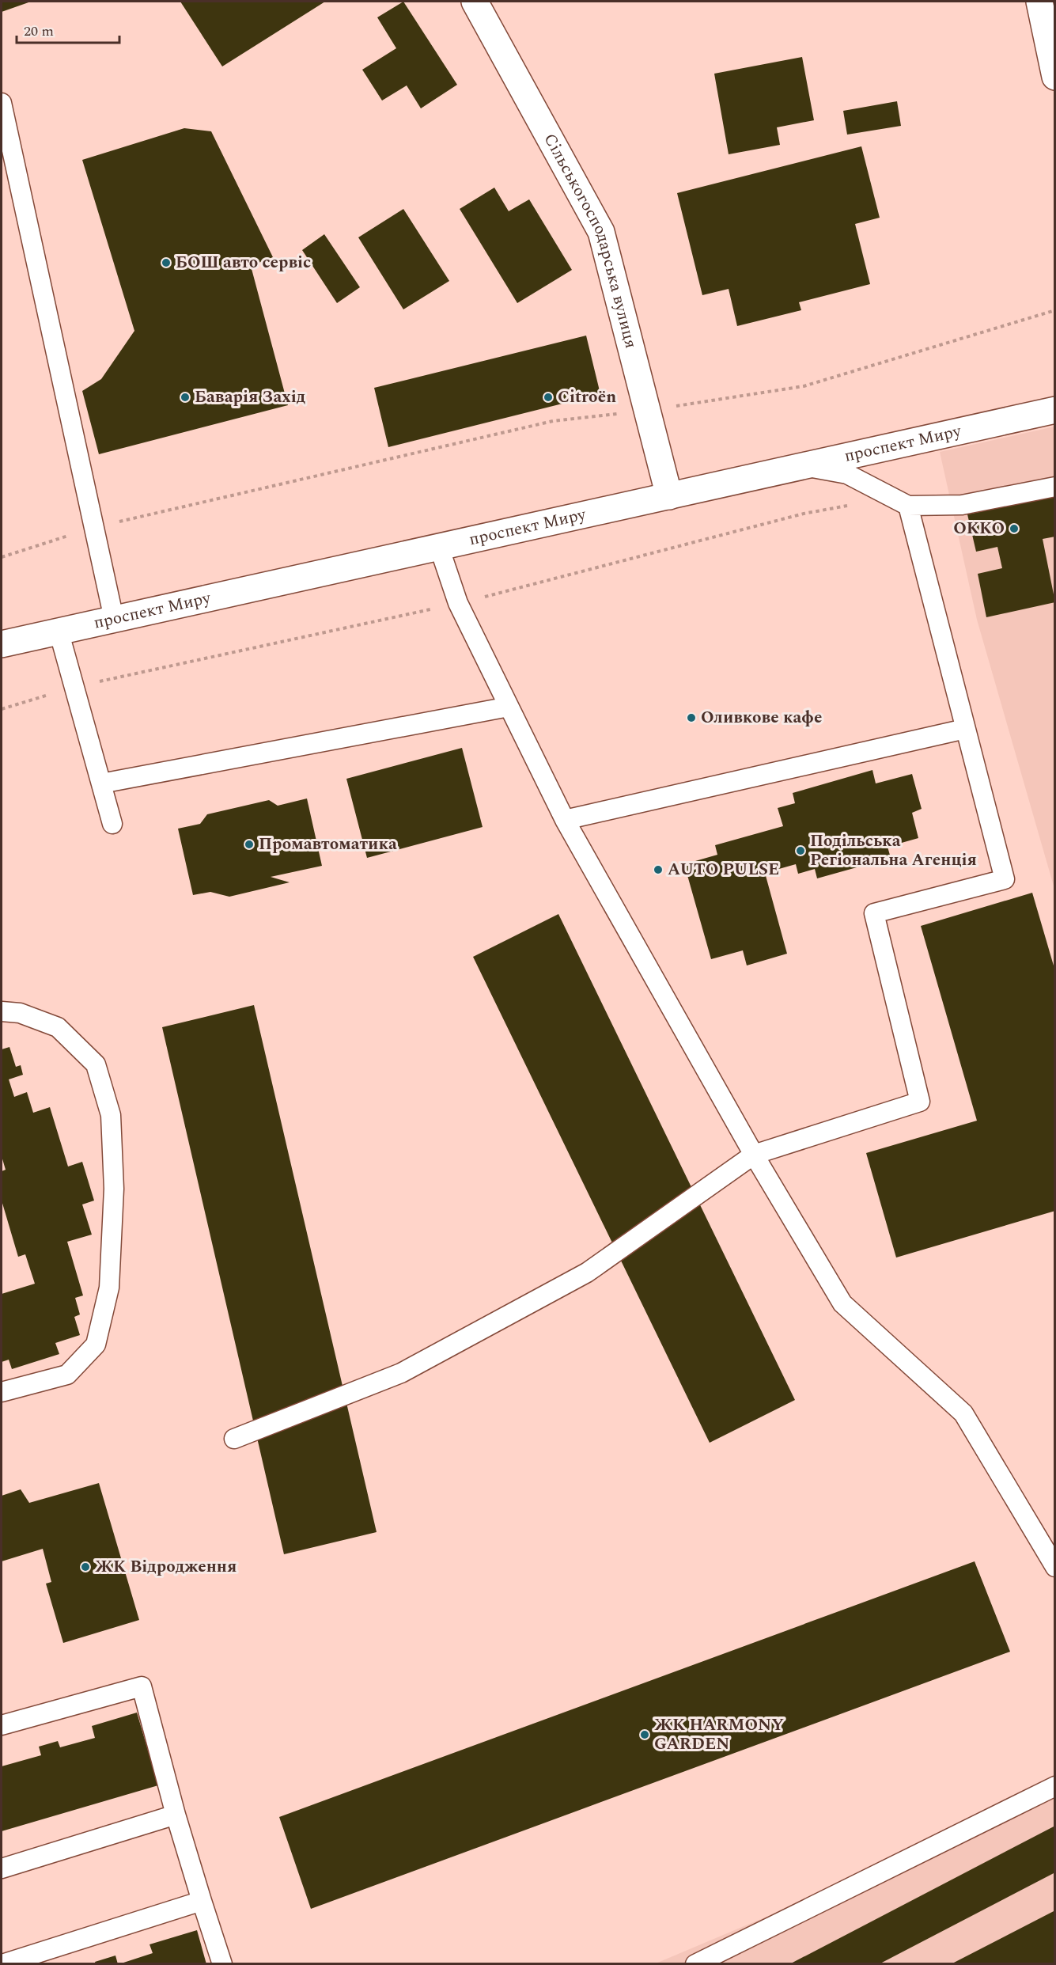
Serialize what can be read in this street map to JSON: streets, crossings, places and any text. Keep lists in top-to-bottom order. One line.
{"streets":{"main road":["Сільськогосподарська вулиця","проспект Миру"]},"crossings":[["Сільськогосподарська вулиця","проспект Миру"]],"places":["БОШ авто сервіс","Баварія Захід","Citroën","ОККО","Оливкове кафе","Промавтоматика","Подільська Регіональна Агенція","AUTO PULSE","ЖК Відродження","ЖК HARMONY GARDEN"],"scale_bar":"20 m"}
